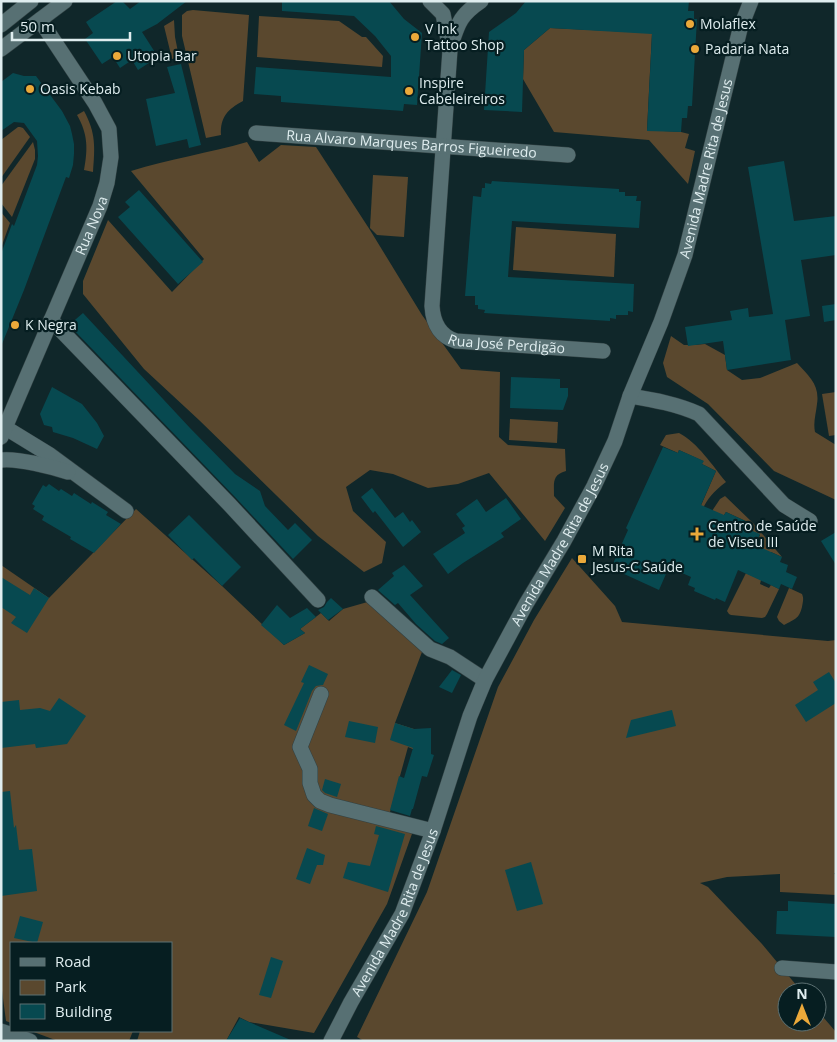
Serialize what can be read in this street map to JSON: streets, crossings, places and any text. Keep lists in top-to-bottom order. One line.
{"streets":{"street":["Rua Alvaro Marques Barros Figueiredo","Avenida Madre Rita de Jesus","Rua Nova","Rua José Perdigão"]},"crossings":[["Rua Alvaro Marques Barros Figueiredo","Rua José Perdigão"]],"places":{"other":["Molaflex","V Ink Tattoo Shop","Padaria Nata","Utopia Bar","Oasis Kebab","Inspire Cabeleireiros","K Negra"],"health":["Centro de Saúde de Viseu III"],"transit":["M Rita Jesus-C Saúde"]},"legend":["Road","Park","Building"],"scale_bar":"50 m","north":"top"}
